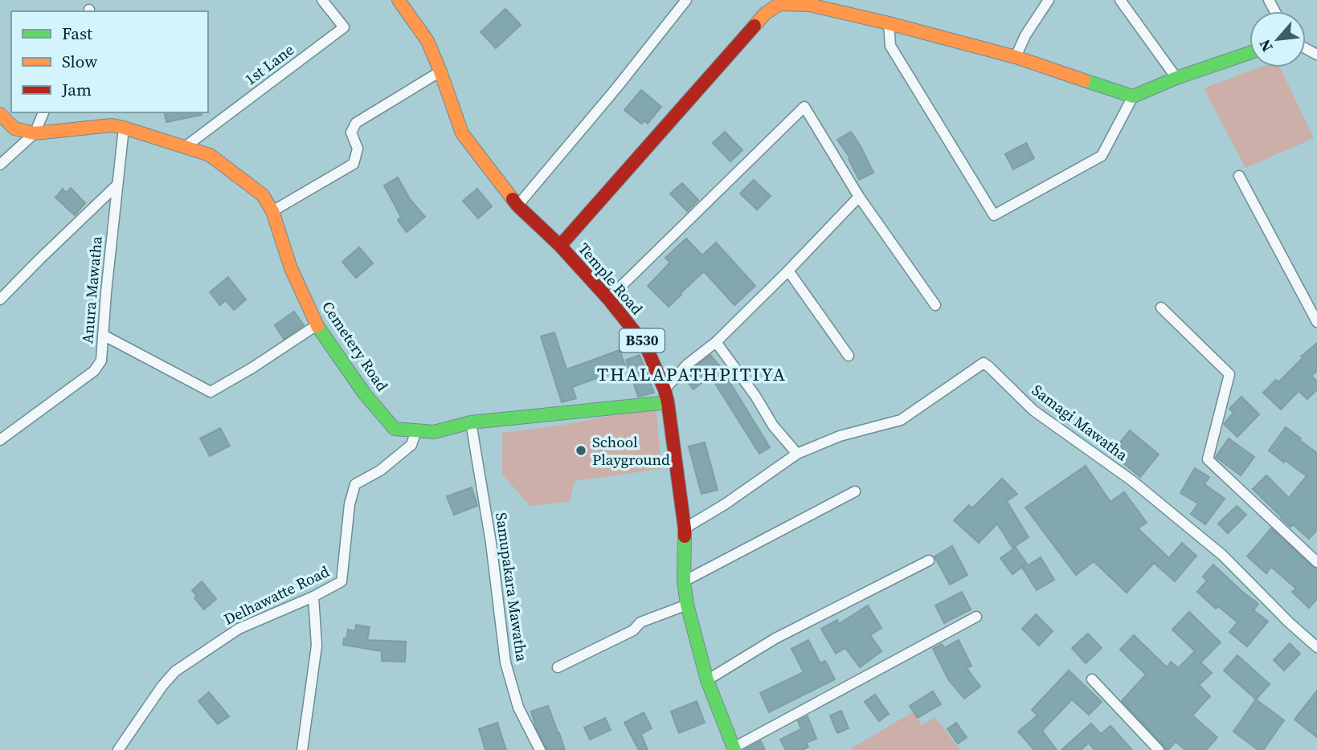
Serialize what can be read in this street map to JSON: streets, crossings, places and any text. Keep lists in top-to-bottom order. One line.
{"streets":{"street":["1st Lane","Temple Road","Anura Mawatha","B530","Cemetery Road","Samagi Mawatha","Samupakara Mawatha","Delhawatte Road"]},"crossings":[["1st Lane","Cemetery Road"],["Temple Road","Cemetery Road"],["Anura Mawatha","Cemetery Road"],["Cemetery Road","Samupakara Mawatha"],["Cemetery Road","Delhawatte Road"]],"districts":["THALAPATHPITIYA"],"places":["School Playground"],"legend":["Fast","Slow","Jam"],"north":"bottom left"}
